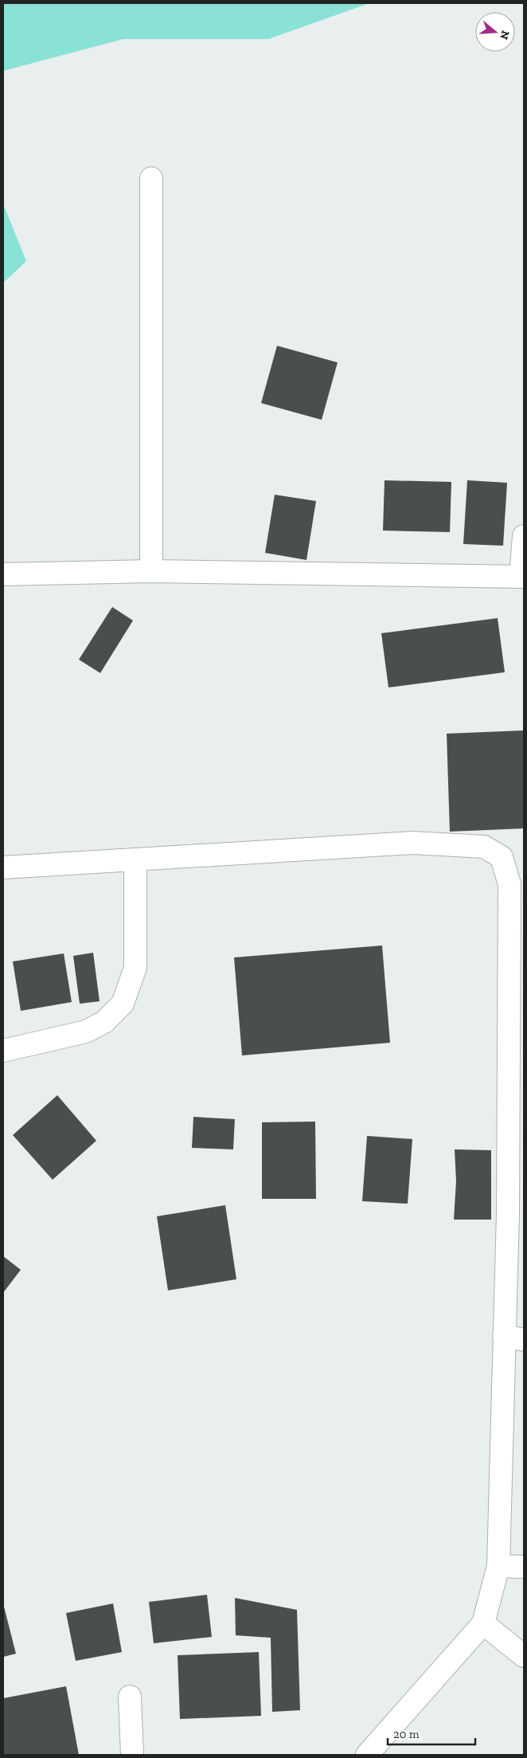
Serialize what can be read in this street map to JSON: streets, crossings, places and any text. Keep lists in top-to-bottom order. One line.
{"scale_bar":"20 m","north":"right"}
